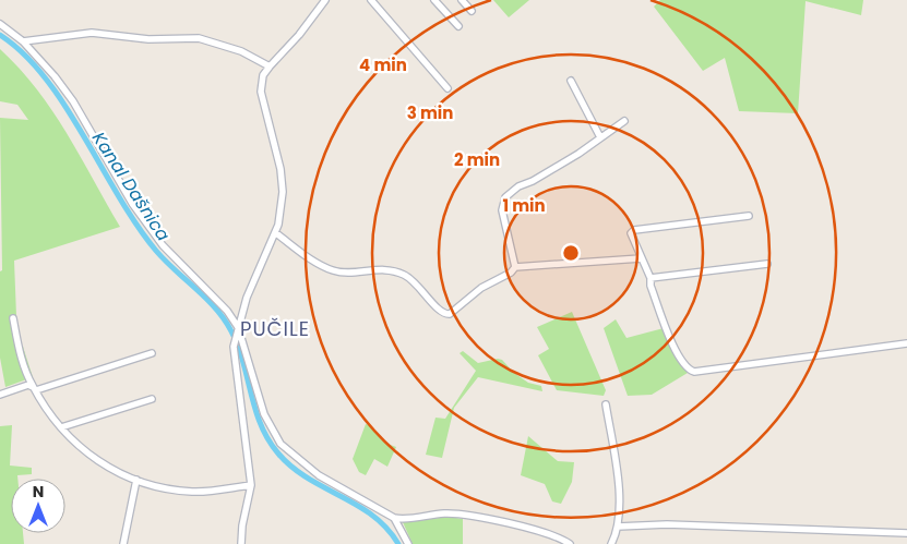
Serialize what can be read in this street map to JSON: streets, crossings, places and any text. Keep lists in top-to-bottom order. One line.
{"districts":["PUČILE"],"water":["Kanal Dašnica"],"north":"top","rings":["4 min","3 min","2 min","1 min"]}
